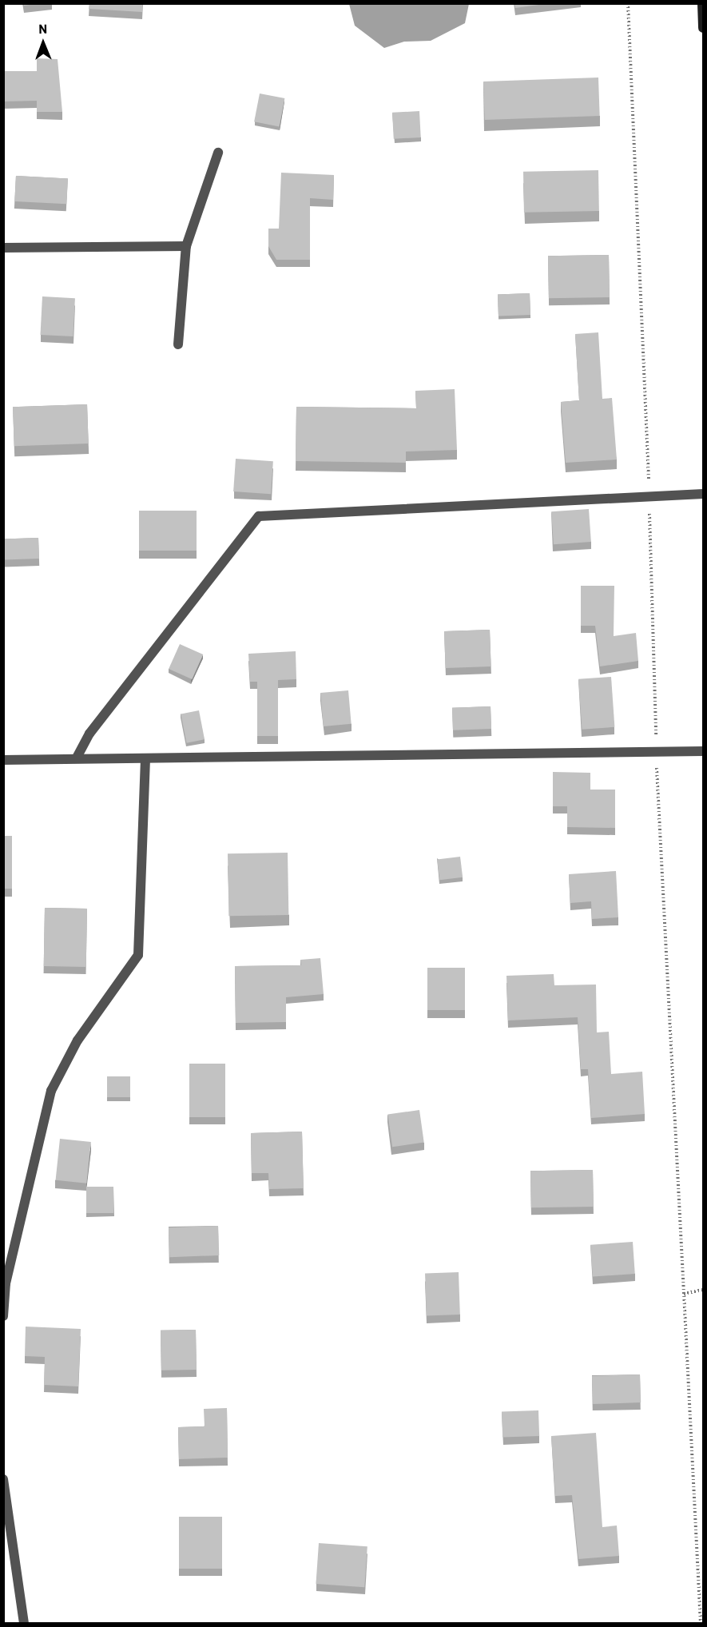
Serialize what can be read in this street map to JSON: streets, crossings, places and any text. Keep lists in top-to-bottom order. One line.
{"north":"top"}
